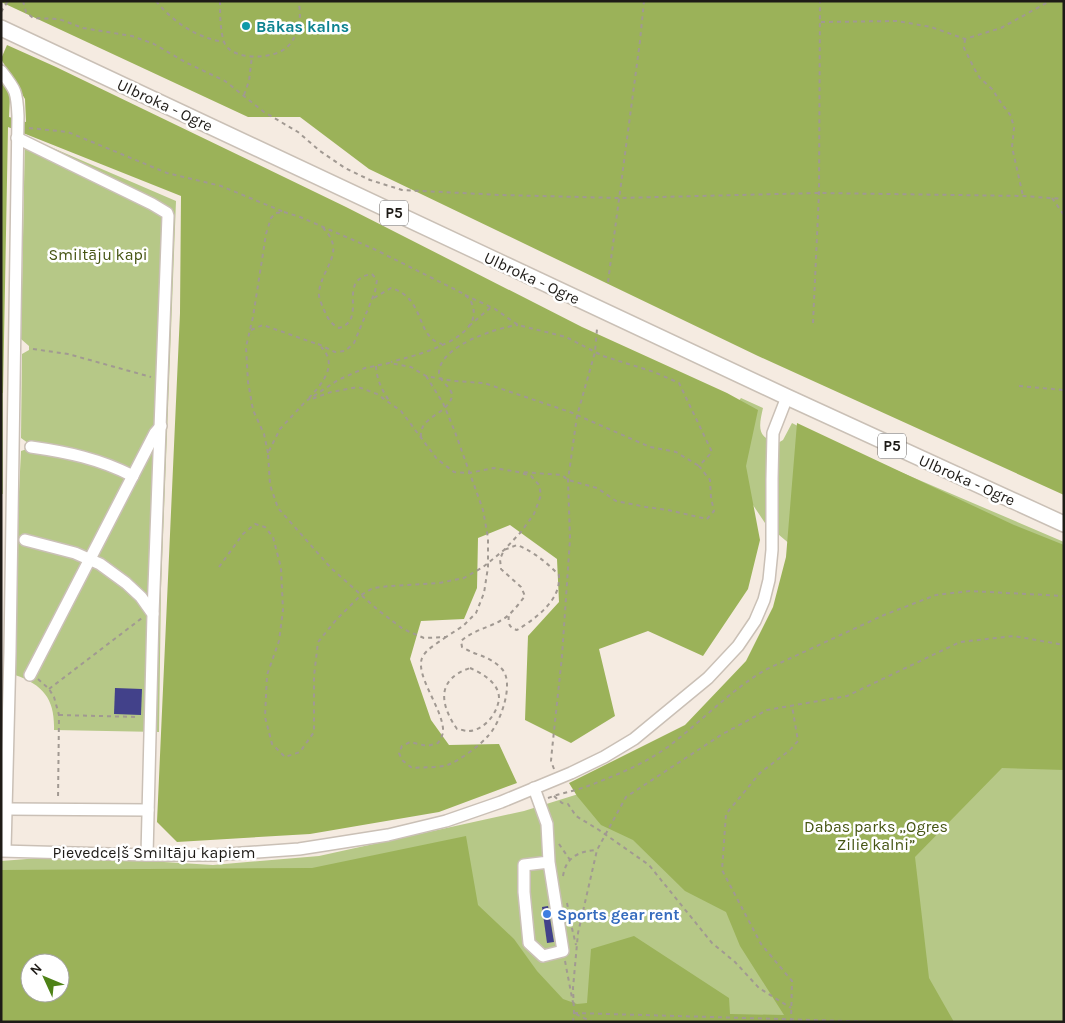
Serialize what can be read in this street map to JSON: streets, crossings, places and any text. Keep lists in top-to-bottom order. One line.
{"streets":{"main road":["Ulbroka - Ogre","P5"],"street":["Pievedceļš Smiltāju kapiem"]},"crossings":[["Ulbroka - Ogre","Pievedceļš Smiltāju kapiem"]],"parks":["Smiltāju kapi","Dabas parks „Ogres Zilie kalni”"],"places":["Bākas kalns","Sports gear rent"],"north":"top left"}
